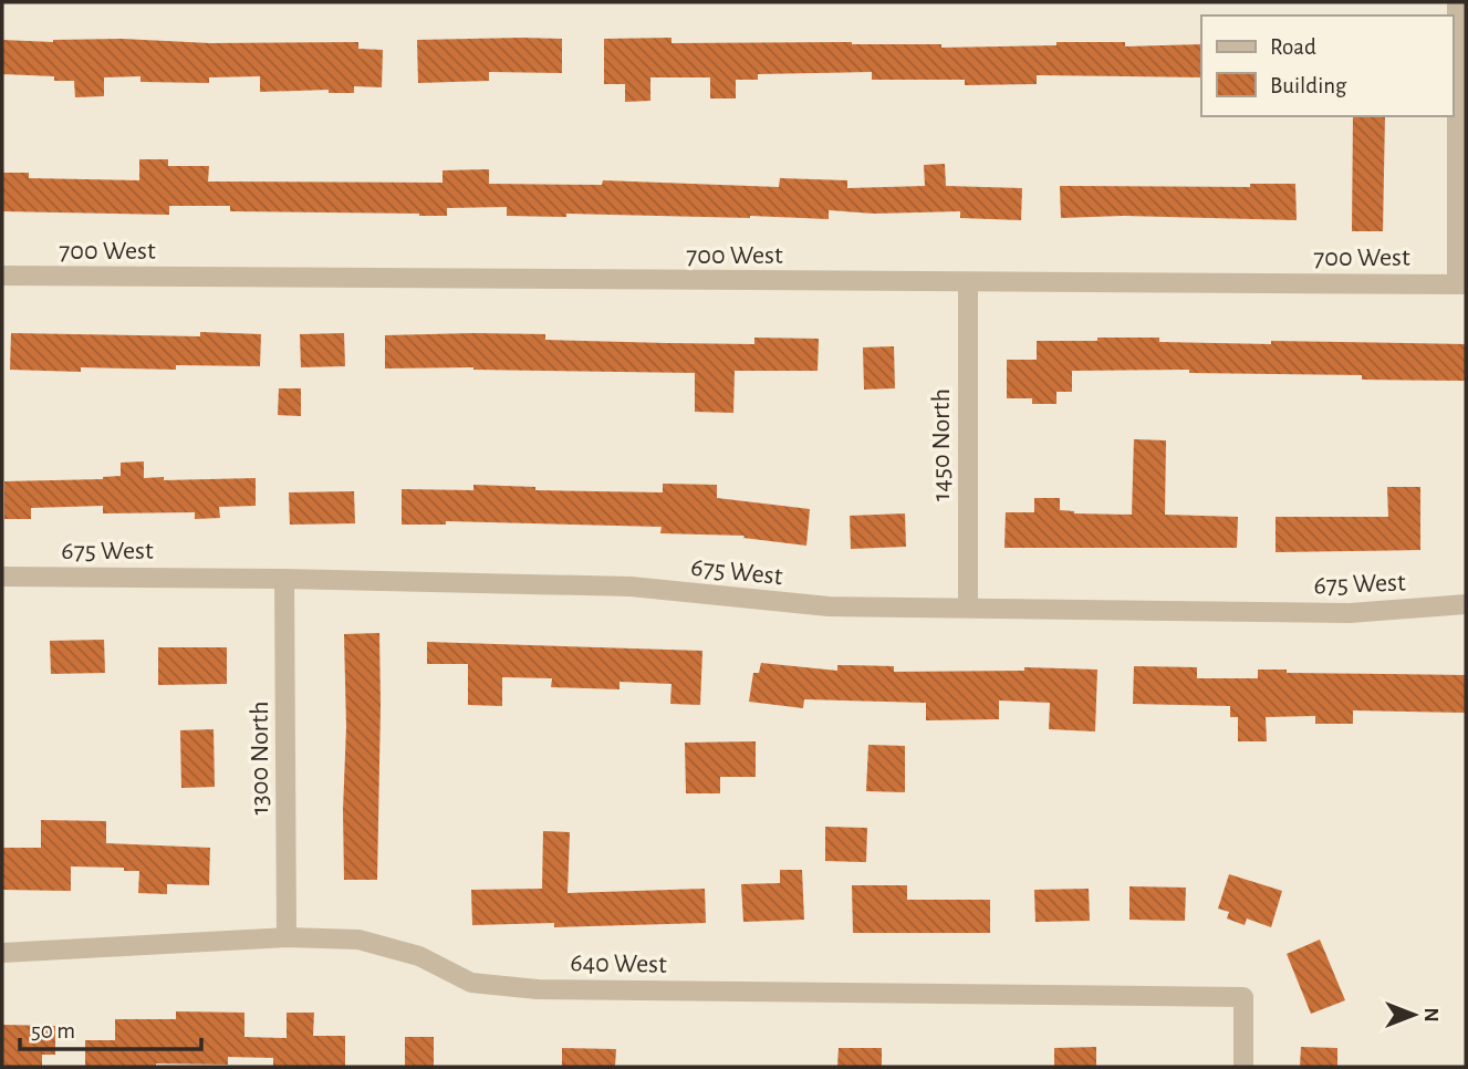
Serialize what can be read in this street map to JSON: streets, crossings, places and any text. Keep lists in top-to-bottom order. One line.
{"streets":{"street":["700 West","1450 North","675 West","1300 North","640 West"]},"crossings":[["700 West","1450 North"],["1450 North","675 West"],["675 West","1300 North"],["1300 North","640 West"]],"legend":["Road","Building"],"scale_bar":"50 m","north":"right"}
